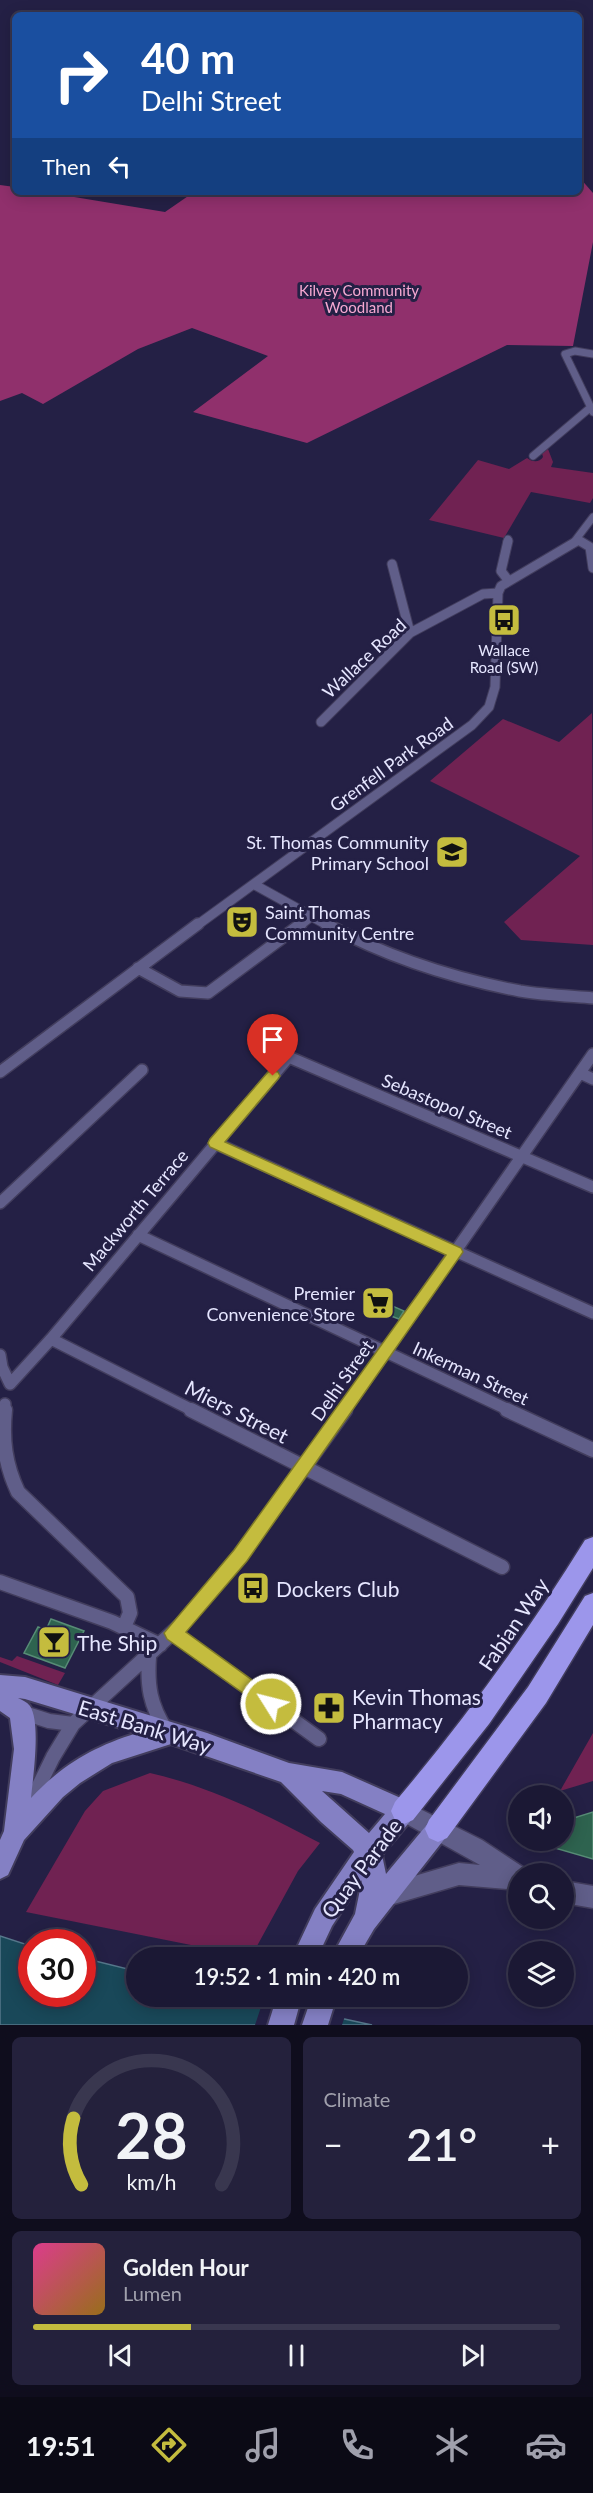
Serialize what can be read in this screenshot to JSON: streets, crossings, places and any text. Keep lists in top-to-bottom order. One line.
{"streets":{"highway":["Fabian Way"],"main road":["East Bank Way","Quay Parade"],"street":["Wallace Road","Grenfell Park Road","Sebastopol Street","Mackworth Terrace","Inkerman Street","Delhi Street","Miers Street"]},"crossings":[["Wallace Road","Grenfell Park Road"],["Sebastopol Street","Mackworth Terrace"],["Sebastopol Street","Delhi Street"],["Mackworth Terrace","Inkerman Street"],["Mackworth Terrace","Miers Street"],["Inkerman Street","Delhi Street"],["Delhi Street","Miers Street"],["Delhi Street","East Bank Way"],["Fabian Way","East Bank Way"],["Fabian Way","Quay Parade"],["East Bank Way","Quay Parade"]],"parks":["Kilvey Community Woodland"],"places":{"bus stop":["Wallace Road (SW)","Dockers Club"],"school or university":["St. Thomas Community Primary School"],"theatre":["Saint Thomas Community Centre"],"supermarket":["Premier Convenience Store"],"bar":["The Ship"],"pharmacy":["Kevin Thomas Pharmacy"]},"page":{"turn":["40 m","Delhi Street"],"then":"Then","limit":"30","trip":"19:52 · 1 min · 420 m","tile":"Climate","heat":["−","21°","+"],"song":["Golden Hour","Lumen"],"tabs":"19:51","gauge":["28","km/h"]}}
